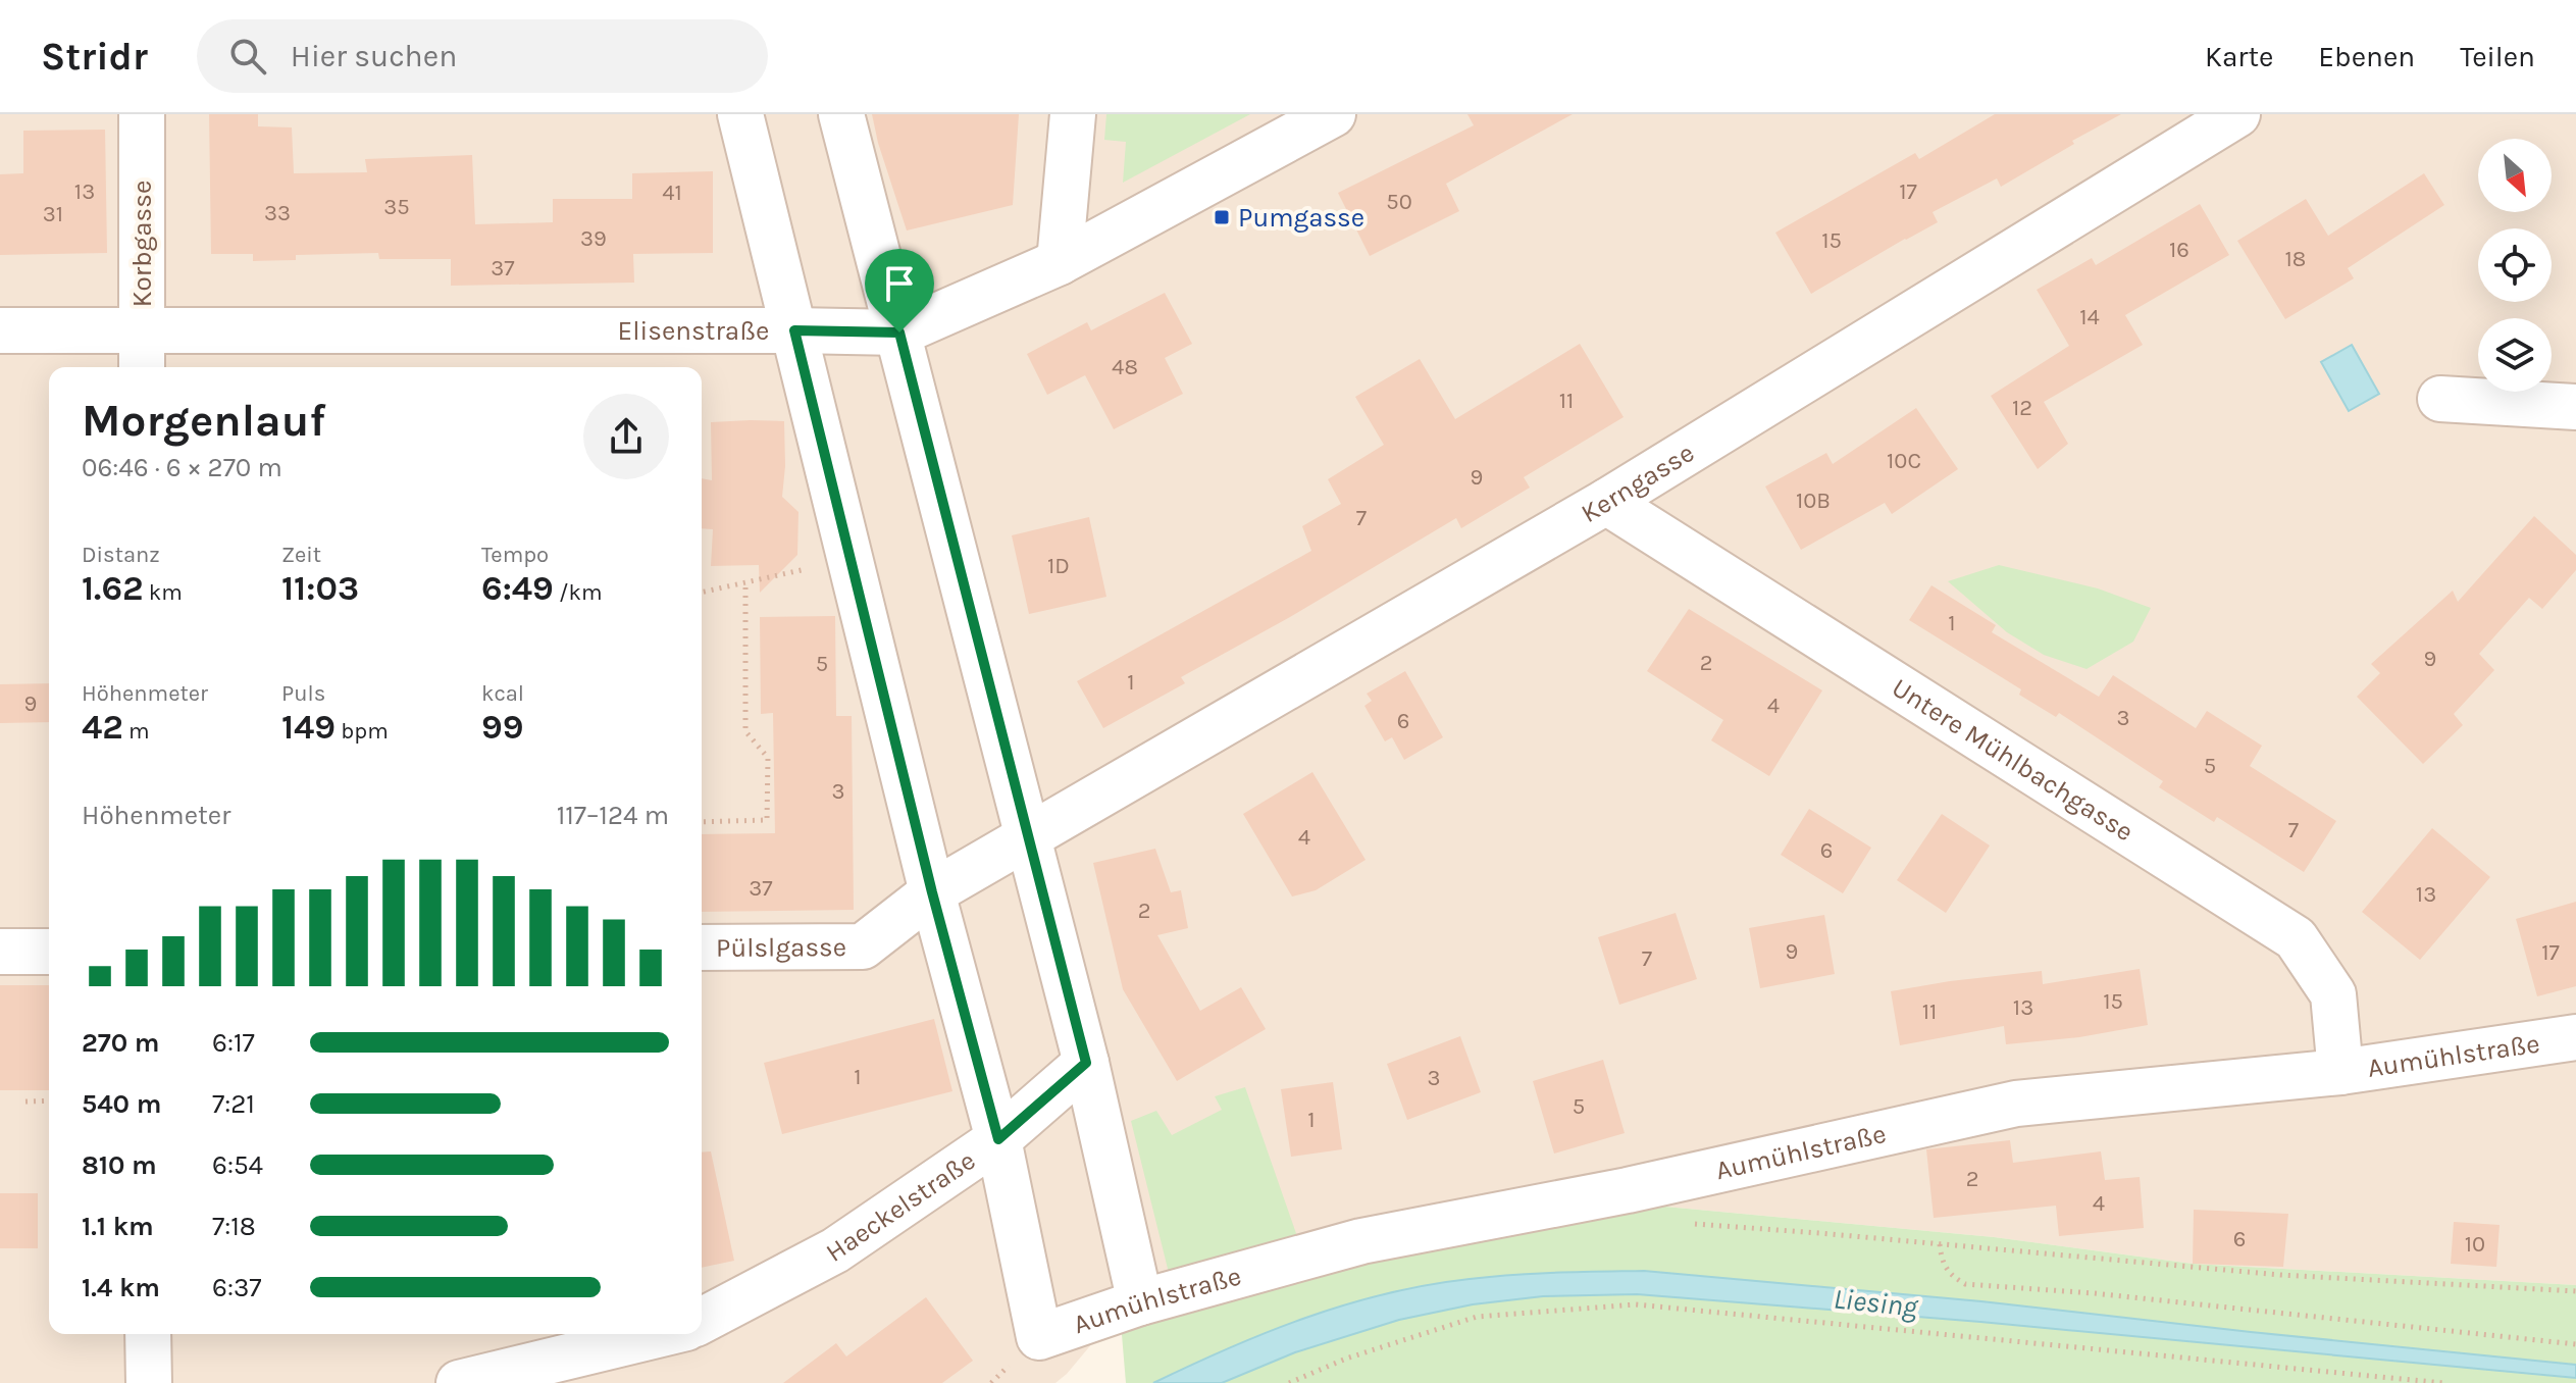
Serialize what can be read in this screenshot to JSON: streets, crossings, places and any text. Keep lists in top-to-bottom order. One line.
{"streets":{"street":["Korbgasse","Elisenstraße","Kerngasse","Untere Mühlbachgasse","Pülslgasse","Aumühlstraße","Haeckelstraße"]},"crossings":[["Korbgasse","Elisenstraße"],["Kerngasse","Untere Mühlbachgasse"],["Kerngasse","Pülslgasse"],["Untere Mühlbachgasse","Aumühlstraße"],["Aumühlstraße","Haeckelstraße"]],"water":["Liesing"],"places":{"transit":["Pumgasse"]},"house_numbers":["13","17","41","50","35","33","31","39","15","16","18","37","14","48","11","12","10C","9","10B","7","1D","1","9","2","5","1","9","4","3","6","5","3","7","4","6","37","13","2","9","17","7","15","13","11","1","3","5","1","2","4","6","10"],"north":"bottom right","page":{"header":"Stridr","search":"Hier suchen","nav":["Karte","Ebenen","Teilen"],"heading":["Morgenlauf","06:46 · 6 × 270 m"],"stats":[["Distanz","1.62 km"],["Zeit","11:03"],["Tempo","6:49 /km"],["Höhenmeter","42 m"],["Puls","149 bpm"],["kcal","99"]],"chart":["Höhenmeter","117–124 m"],"list":[{"name":"270 m","note":"6:17"},{"name":"540 m","note":"7:21"},{"name":"810 m","note":"6:54"},{"name":"1.1 km","note":"7:18"},{"name":"1.4 km","note":"6:37"}]}}
